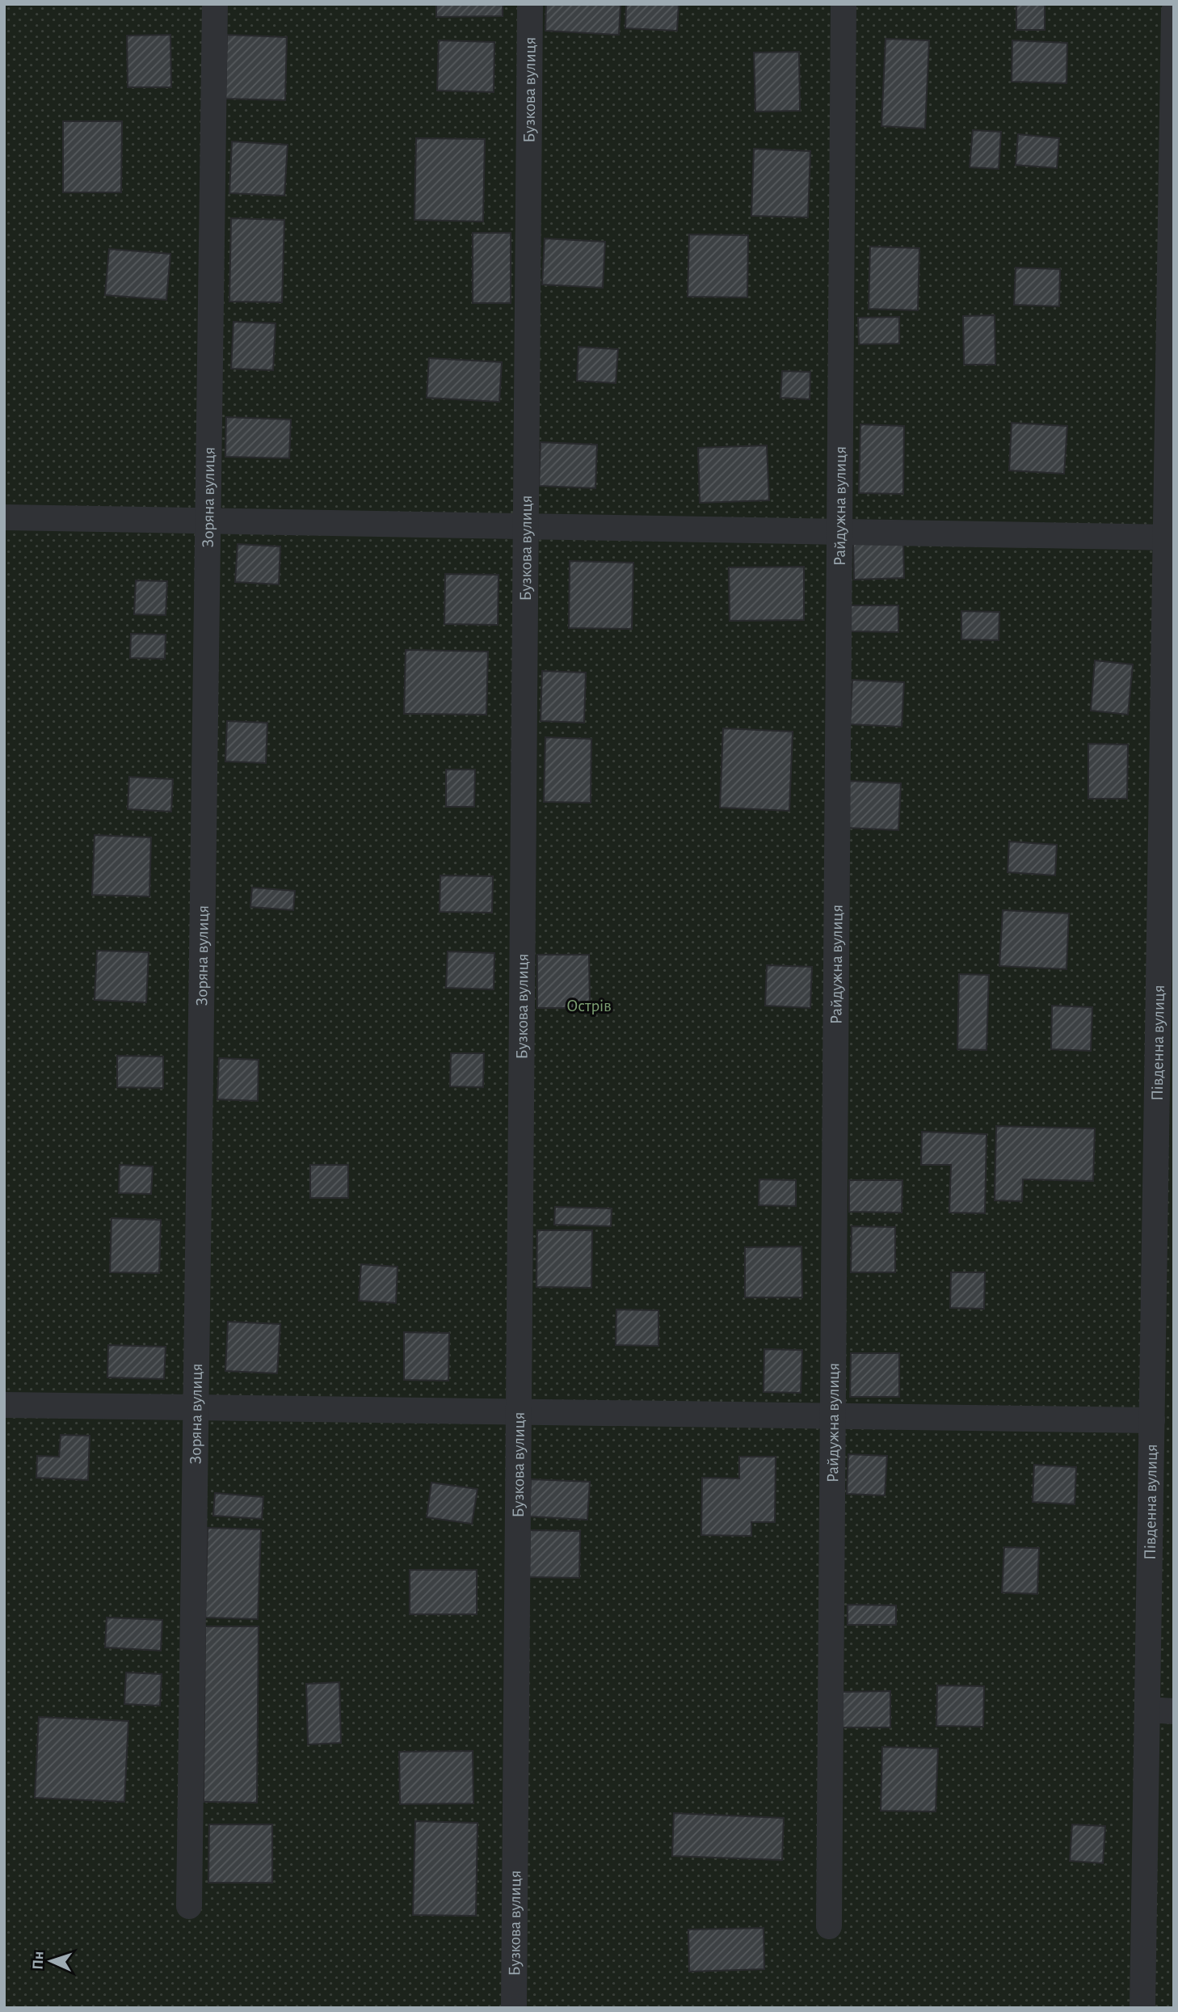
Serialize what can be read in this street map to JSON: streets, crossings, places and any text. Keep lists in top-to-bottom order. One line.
{"streets":{"street":["Бузкова вулиця","Зоряна вулиця","Райдужна вулиця","Південна вулиця"]},"parks":["Острів"],"north":"left"}
